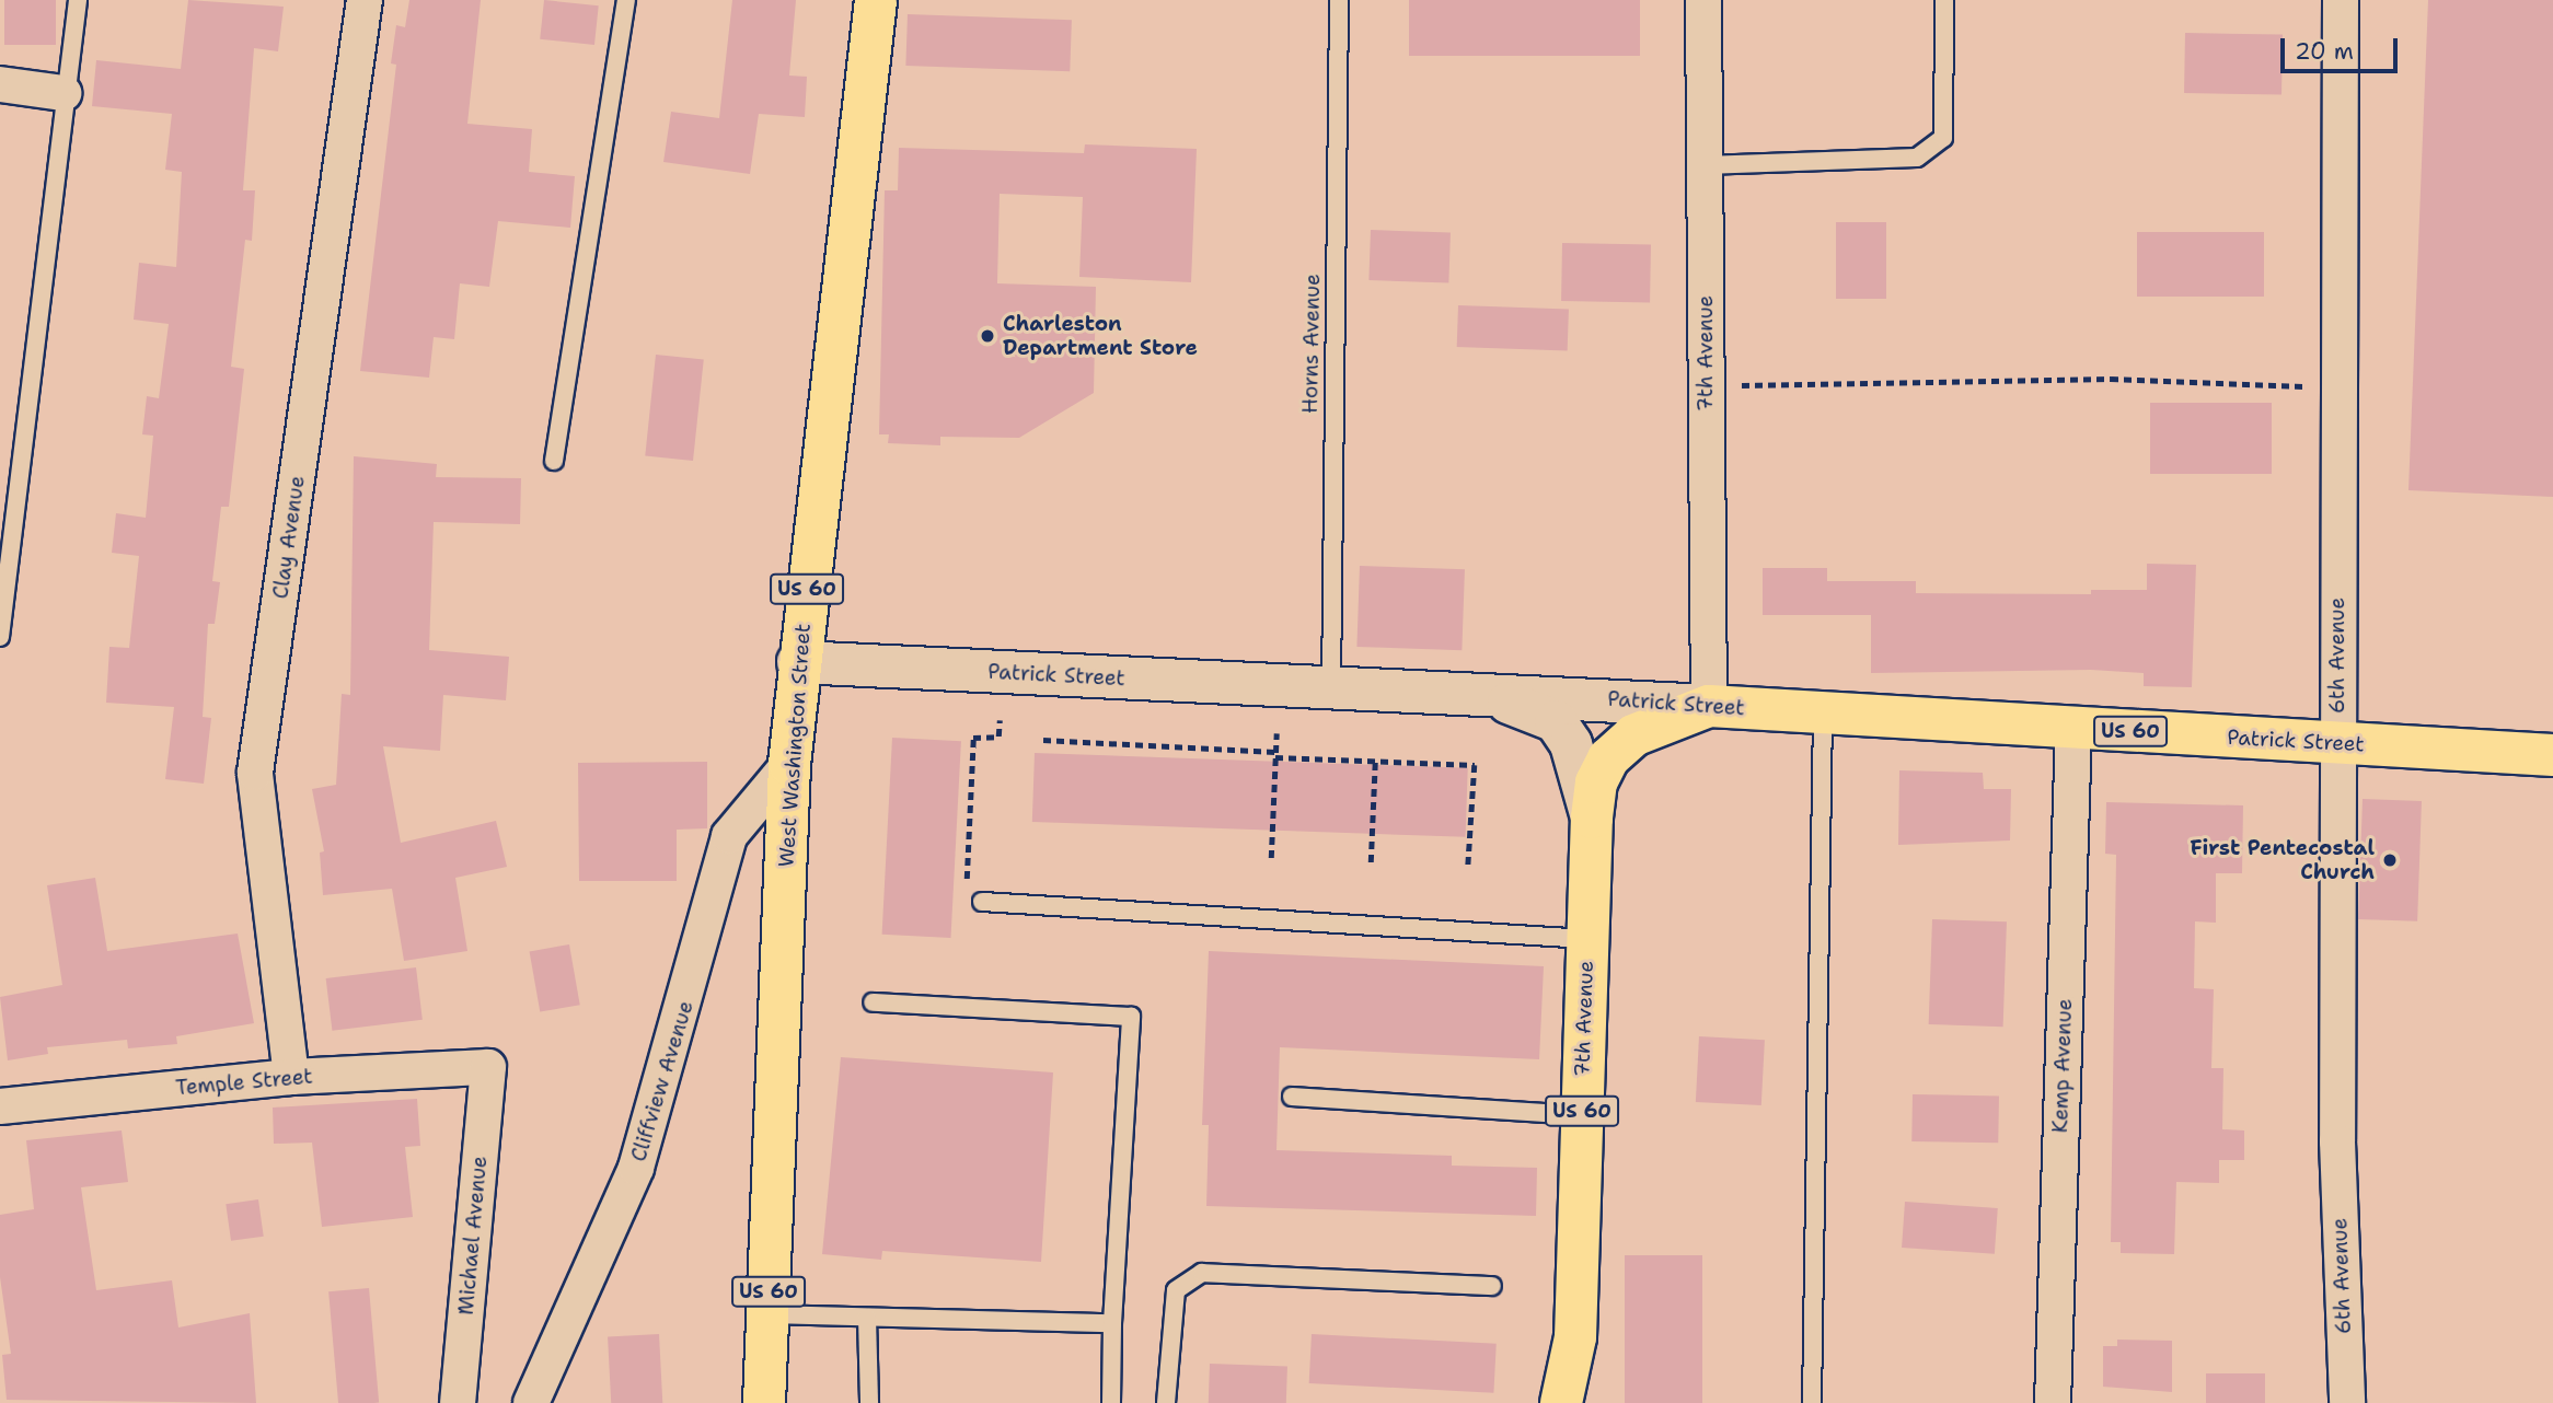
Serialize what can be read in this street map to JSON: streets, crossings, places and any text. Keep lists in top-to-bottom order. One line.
{"streets":{"main road":["7th Avenue","US 60","Patrick Street","West Washington Street"],"street":["Clay Avenue","6th Avenue","Kemp Avenue","Cliffview Avenue","Temple Street","Michael Avenue"],"lane":["Horns Avenue"]},"crossings":[["Horns Avenue","Patrick Street"],["7th Avenue","US 60"],["7th Avenue","Patrick Street"],["Clay Avenue","Temple Street"],["US 60","Patrick Street"],["6th Avenue","Patrick Street"],["Patrick Street","West Washington Street"],["Patrick Street","Kemp Avenue"],["West Washington Street","Cliffview Avenue"],["Temple Street","Michael Avenue"]],"places":["Charleston Department Store","First Pentecostal Church"],"scale_bar":"20 m"}
